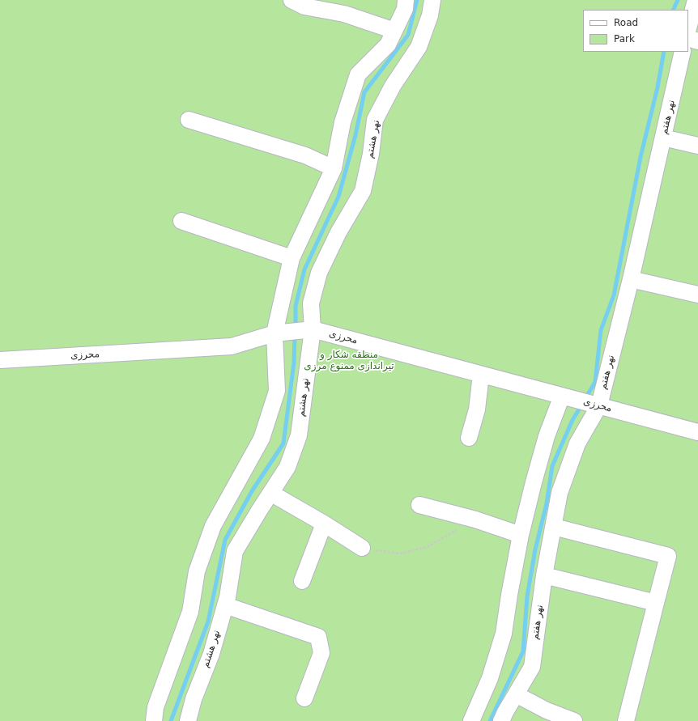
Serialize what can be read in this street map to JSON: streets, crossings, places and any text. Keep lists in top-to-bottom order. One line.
{"streets":{"street":["نهر هفتم","نهر هشتم","محرزی"]},"crossings":[["نهر هفتم","محرزی"],["نهر هشتم","محرزی"]],"parks":["منطقه شکار و تیراندازی ممنوع مرزی"],"legend":["Road","Park"]}
